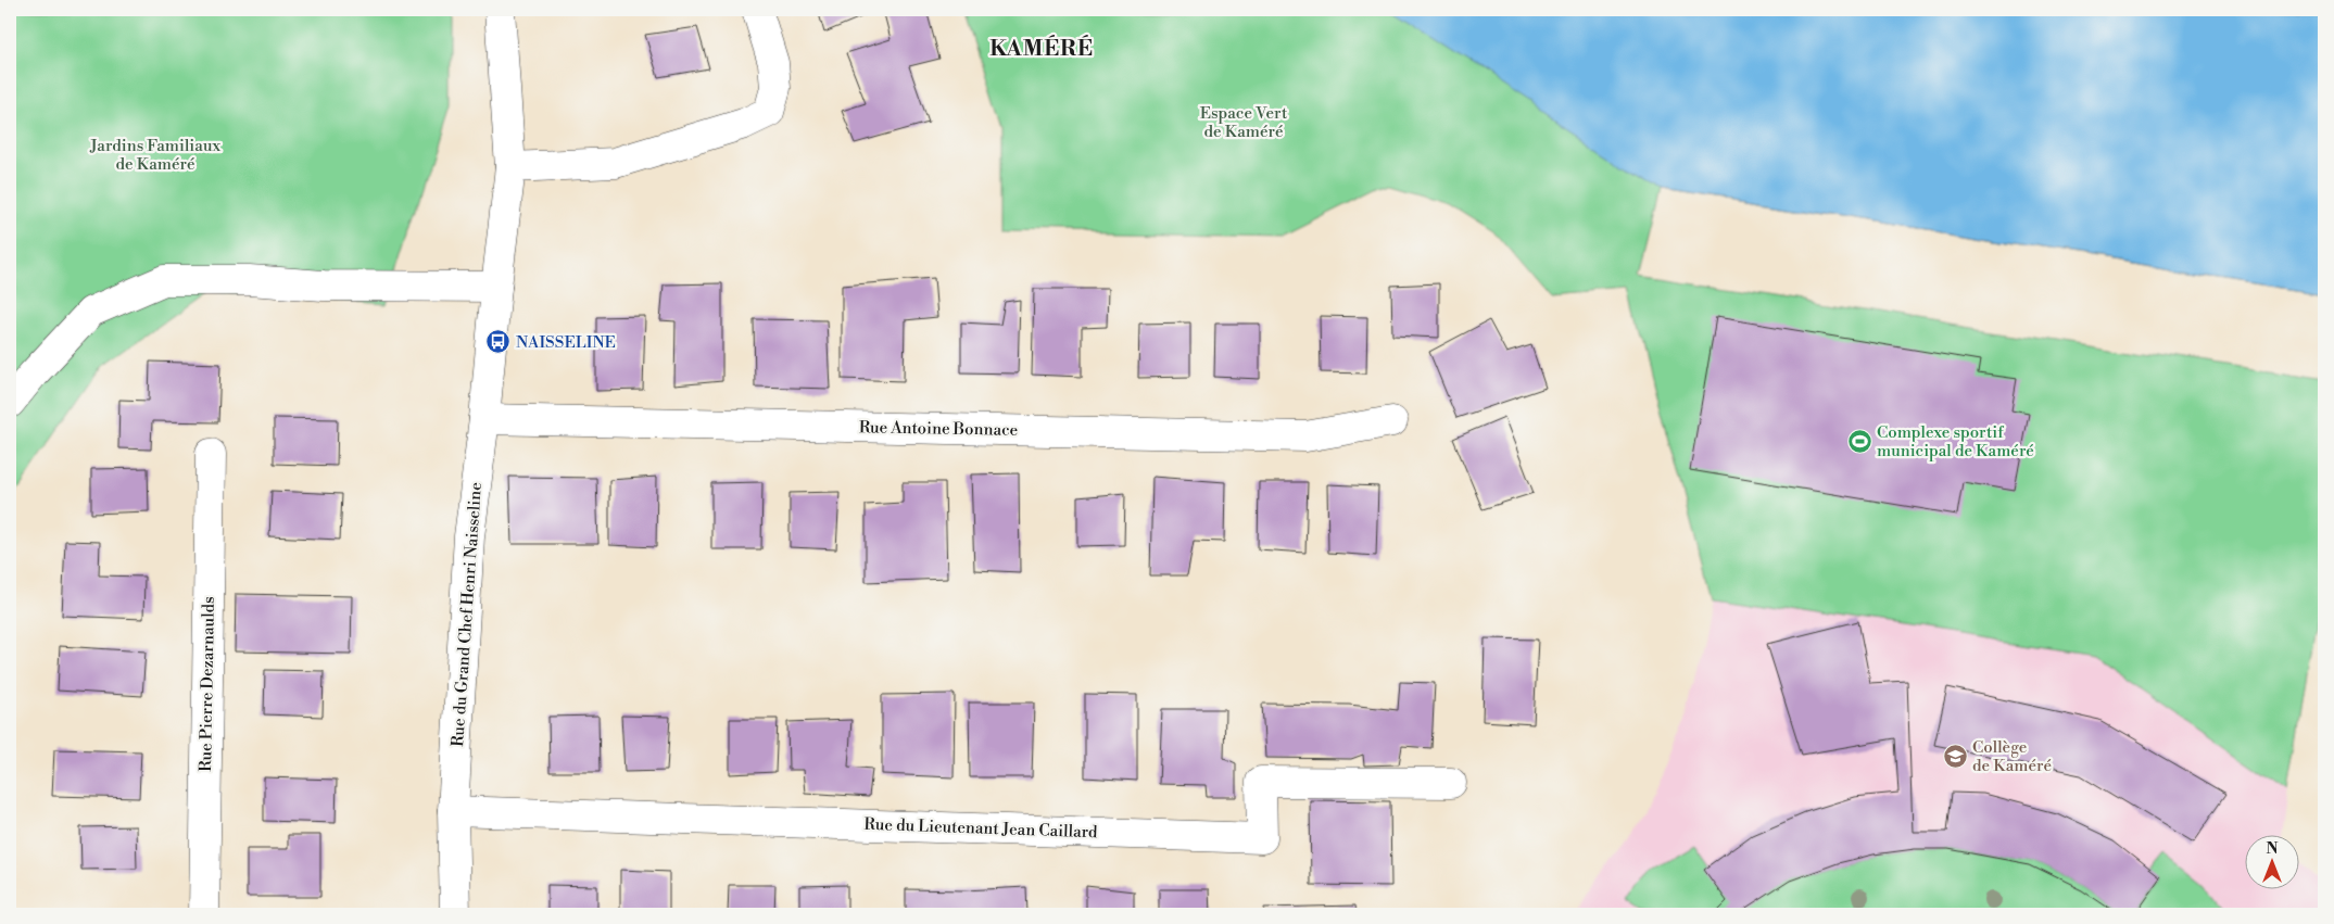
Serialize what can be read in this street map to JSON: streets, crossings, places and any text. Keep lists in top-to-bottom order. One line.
{"streets":{"street":["Rue Antoine Bonnace","Rue du Grand Chef Henri Naisseline","Rue Pierre Dezarnaulds","Rue du Lieutenant Jean Caillard"]},"crossings":[["Rue Antoine Bonnace","Rue du Grand Chef Henri Naisseline"],["Rue du Grand Chef Henri Naisseline","Rue du Lieutenant Jean Caillard"]],"districts":["KAMÉRÉ"],"parks":["Espace Vert de Kaméré","Jardins Familiaux de Kaméré"],"places":{"bus stop":["NAISSELINE"],"sports":["Complexe sportif municipal de Kaméré"],"school or university":["Collège de Kaméré"]},"north":"top"}
